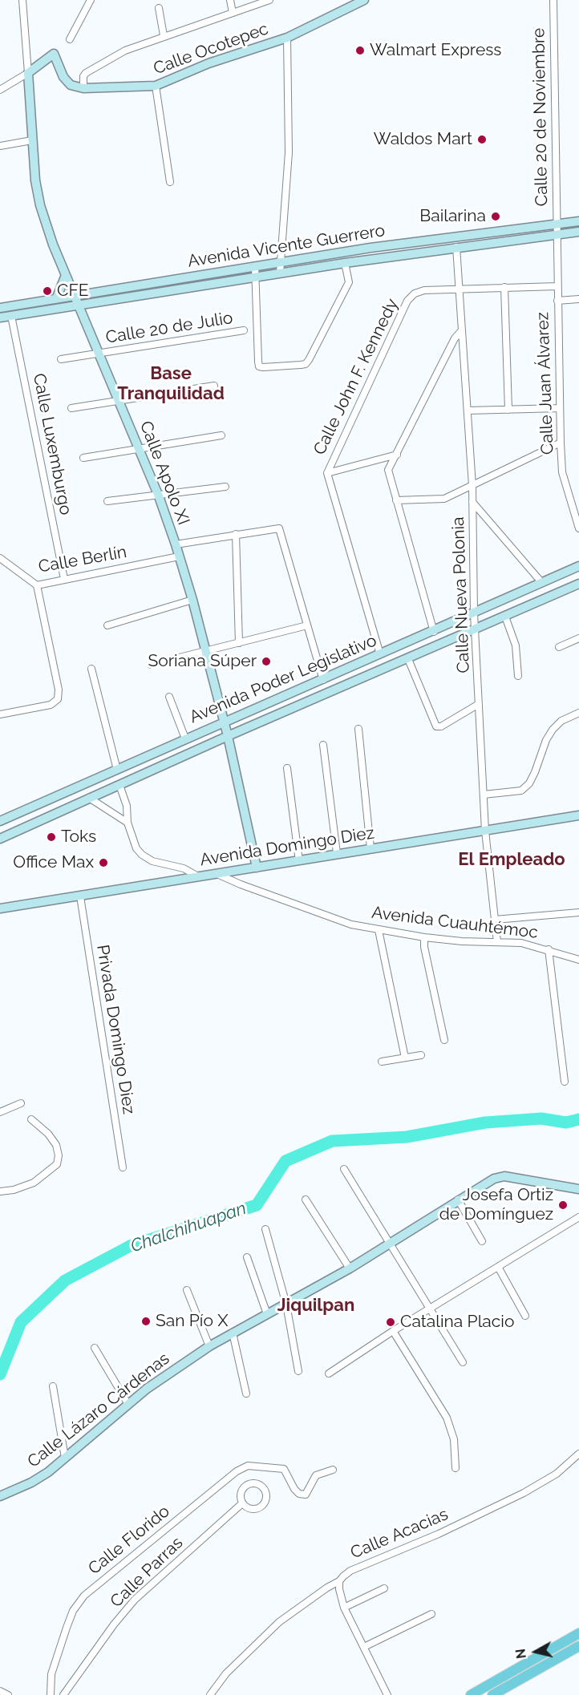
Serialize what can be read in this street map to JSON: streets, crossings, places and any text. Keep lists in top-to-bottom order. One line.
{"streets":{"street":["Calle Ocotepec","Calle 20 de Noviembre","Avenida Vicente Guerrero","Calle 20 de Julio","Calle John F. Kennedy","Calle Juan Álvarez","Calle Luxemburgo","Calle Apolo XI","Calle Berlín","Calle Nueva Polonia","Avenida Poder Legislativo","Avenida Domingo Diez","Avenida Cuauhtémoc","Privada Domingo Diez","Calle Lázaro Cárdenas","Calle Acacias","Calle Florido","Calle Parras"]},"crossings":[["Calle 20 de Noviembre","Avenida Vicente Guerrero"],["Calle 20 de Noviembre","Calle Juan Álvarez"],["Avenida Vicente Guerrero","Calle Juan Álvarez"],["Avenida Vicente Guerrero","Calle Luxemburgo"],["Avenida Vicente Guerrero","Calle Apolo XI"],["Avenida Vicente Guerrero","Calle Nueva Polonia"],["Calle 20 de Julio","Calle Apolo XI"],["Calle John F. Kennedy","Calle Juan Álvarez"],["Calle John F. Kennedy","Calle Nueva Polonia"],["Calle John F. Kennedy","Avenida Poder Legislativo"],["Calle Luxemburgo","Calle Berlín"],["Calle Apolo XI","Calle Berlín"],["Calle Apolo XI","Avenida Poder Legislativo"],["Calle Apolo XI","Avenida Domingo Diez"],["Calle Nueva Polonia","Avenida Poder Legislativo"],["Calle Nueva Polonia","Avenida Domingo Diez"],["Calle Nueva Polonia","Avenida Cuauhtémoc"],["Avenida Domingo Diez","Avenida Cuauhtémoc"],["Avenida Domingo Diez","Privada Domingo Diez"]],"districts":["Base Tranquilidad","El Empleado","Jiquilpan"],"water":["Chalchihuapan"],"places":["Walmart Express","Waldos Mart","Bailarina","CFE","Soriana Súper","Toks","Office Max","Josefa Ortiz de Domínguez","San Pío X","Catalina Placio"],"north":"left"}
